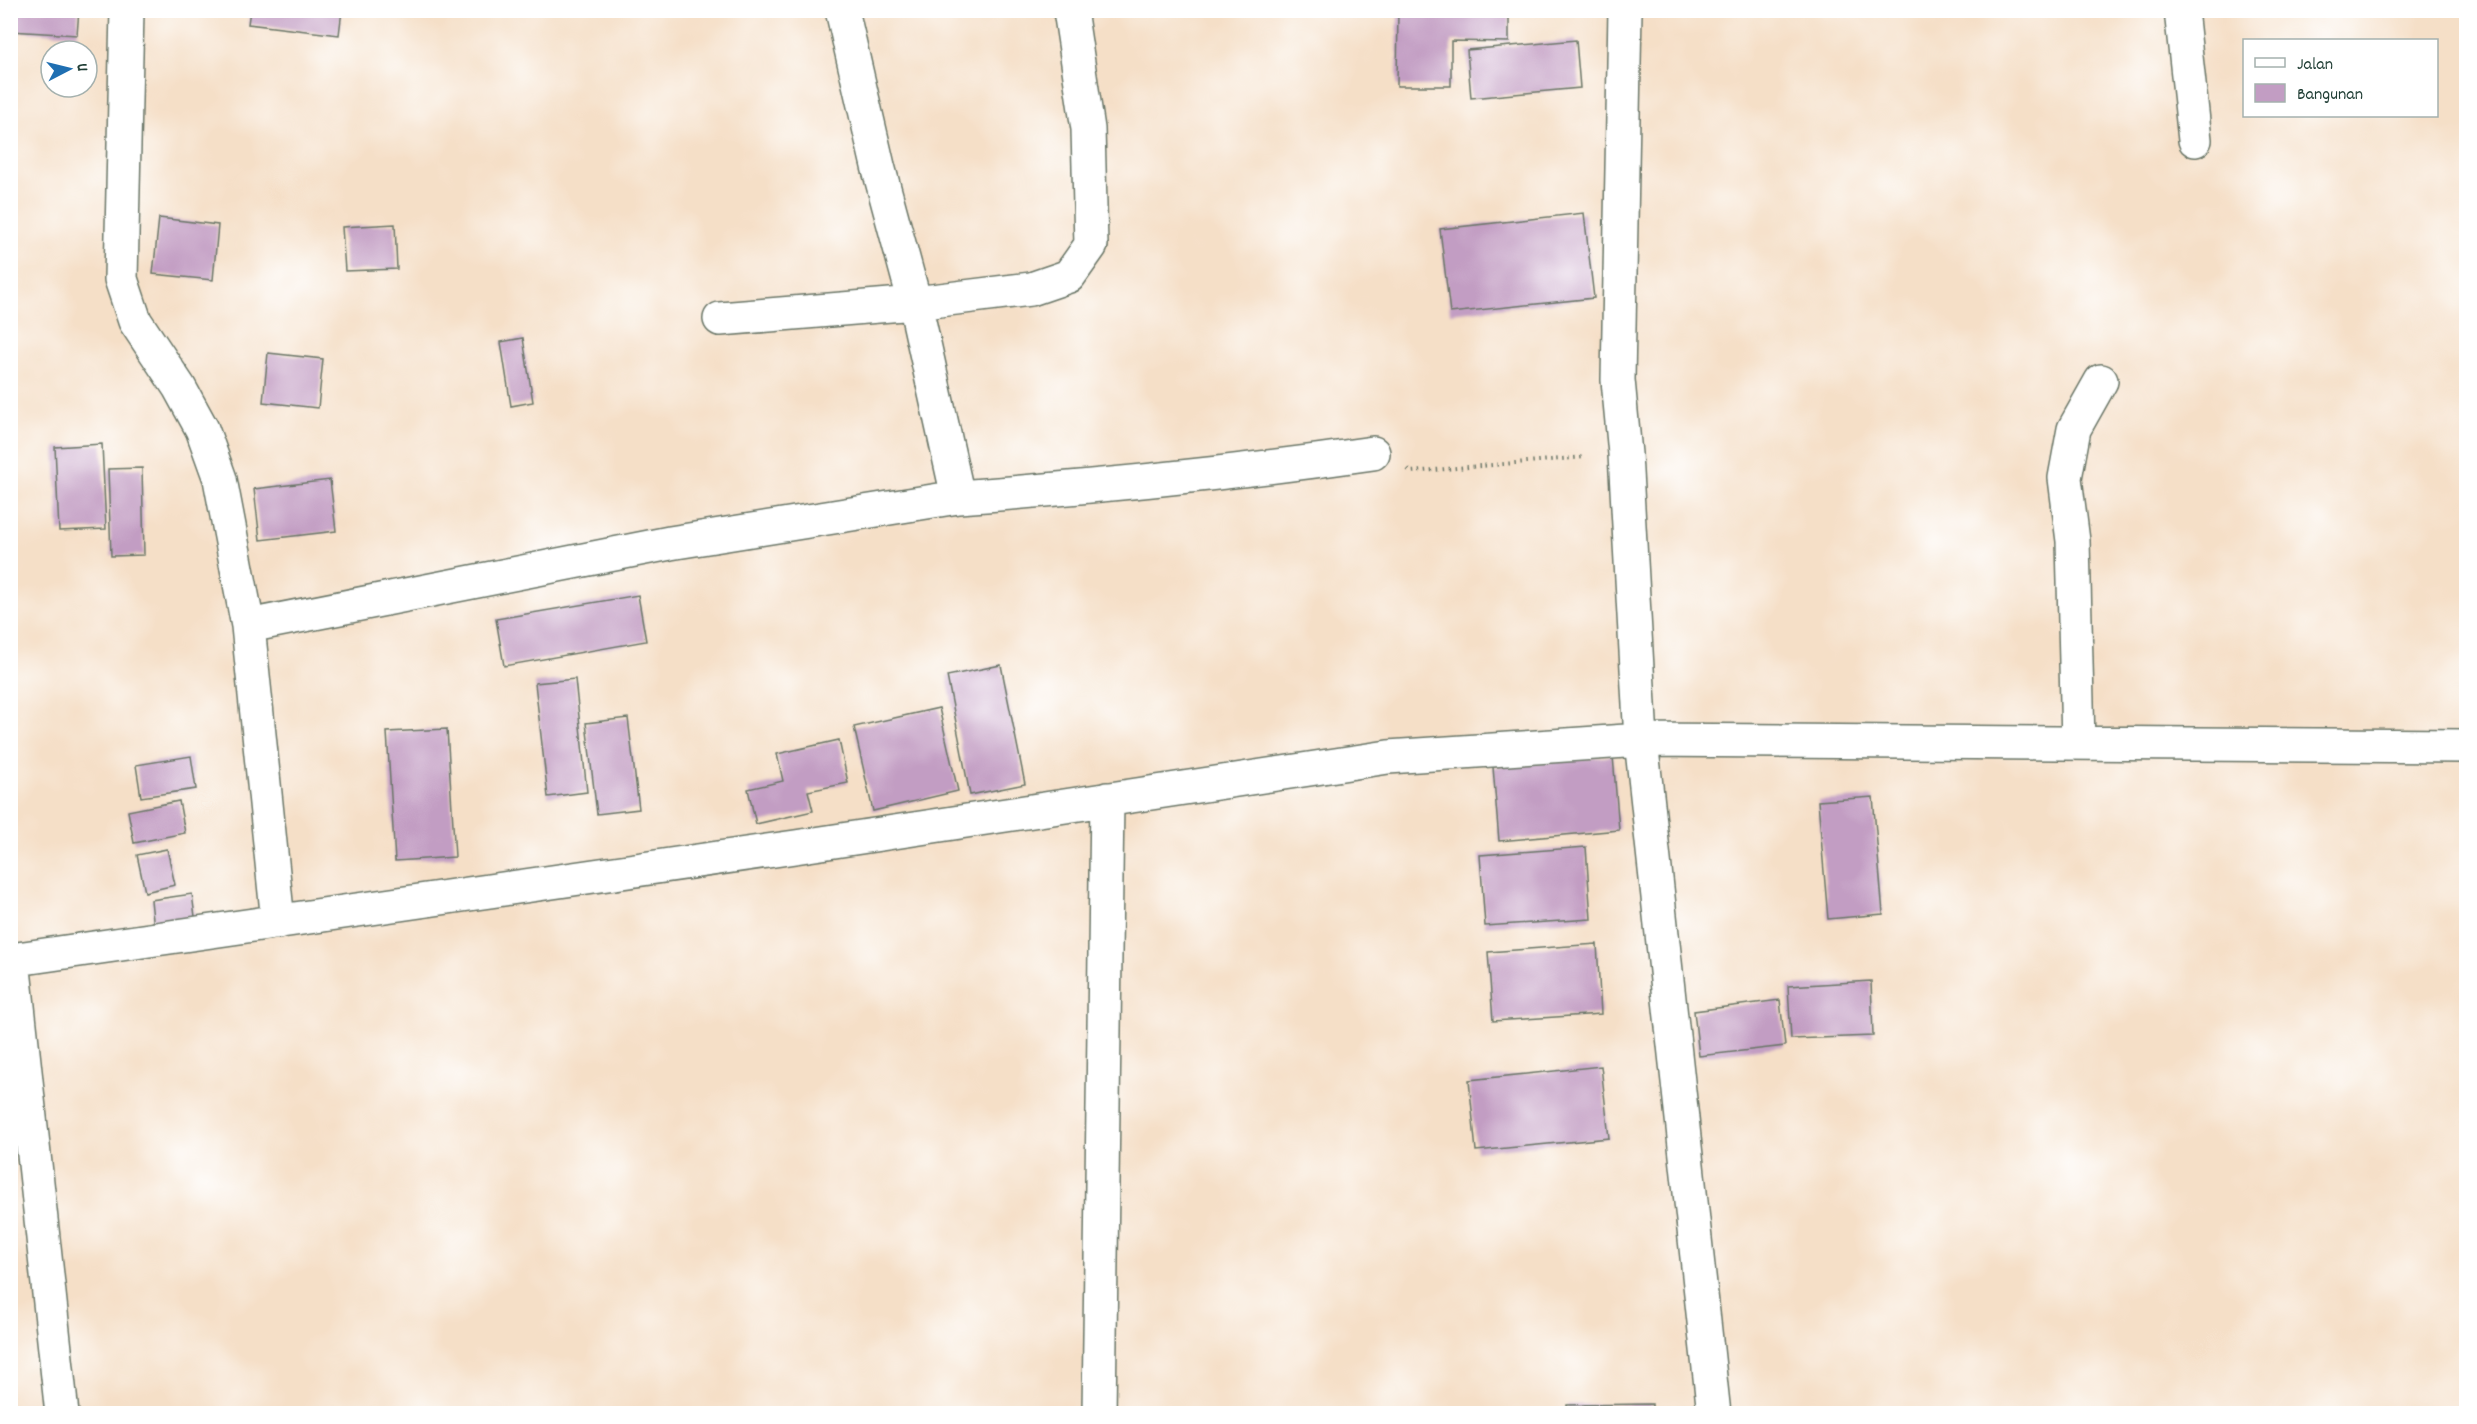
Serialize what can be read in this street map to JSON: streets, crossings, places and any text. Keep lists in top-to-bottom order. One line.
{"legend":["Jalan","Bangunan"],"north":"right"}
